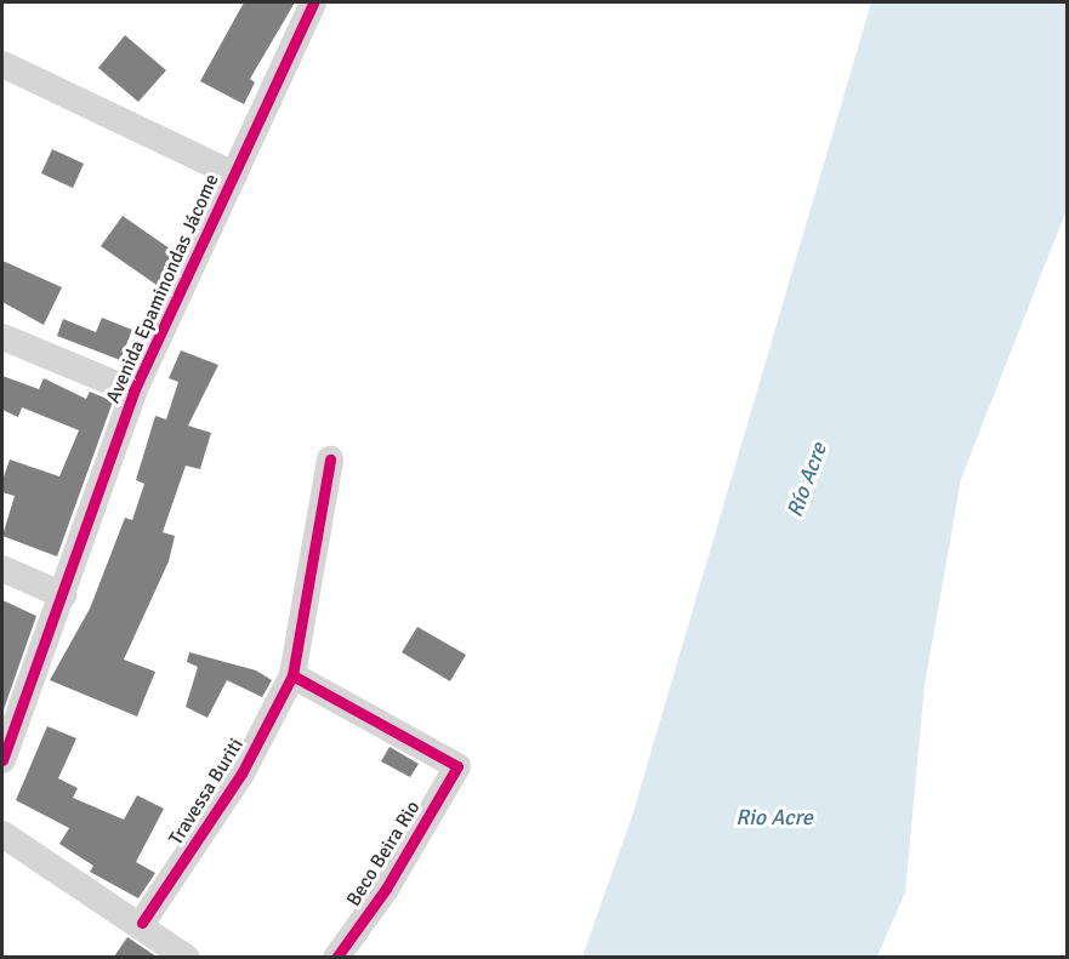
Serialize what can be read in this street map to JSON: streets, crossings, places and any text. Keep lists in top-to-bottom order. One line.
{"streets":{"street":["Avenida Epaminondas Jácome","Travessa Buriti","Beco Beira Rio"]},"crossings":[["Travessa Buriti","Beco Beira Rio"]],"water":["Río Acre","Rio Acre"]}
